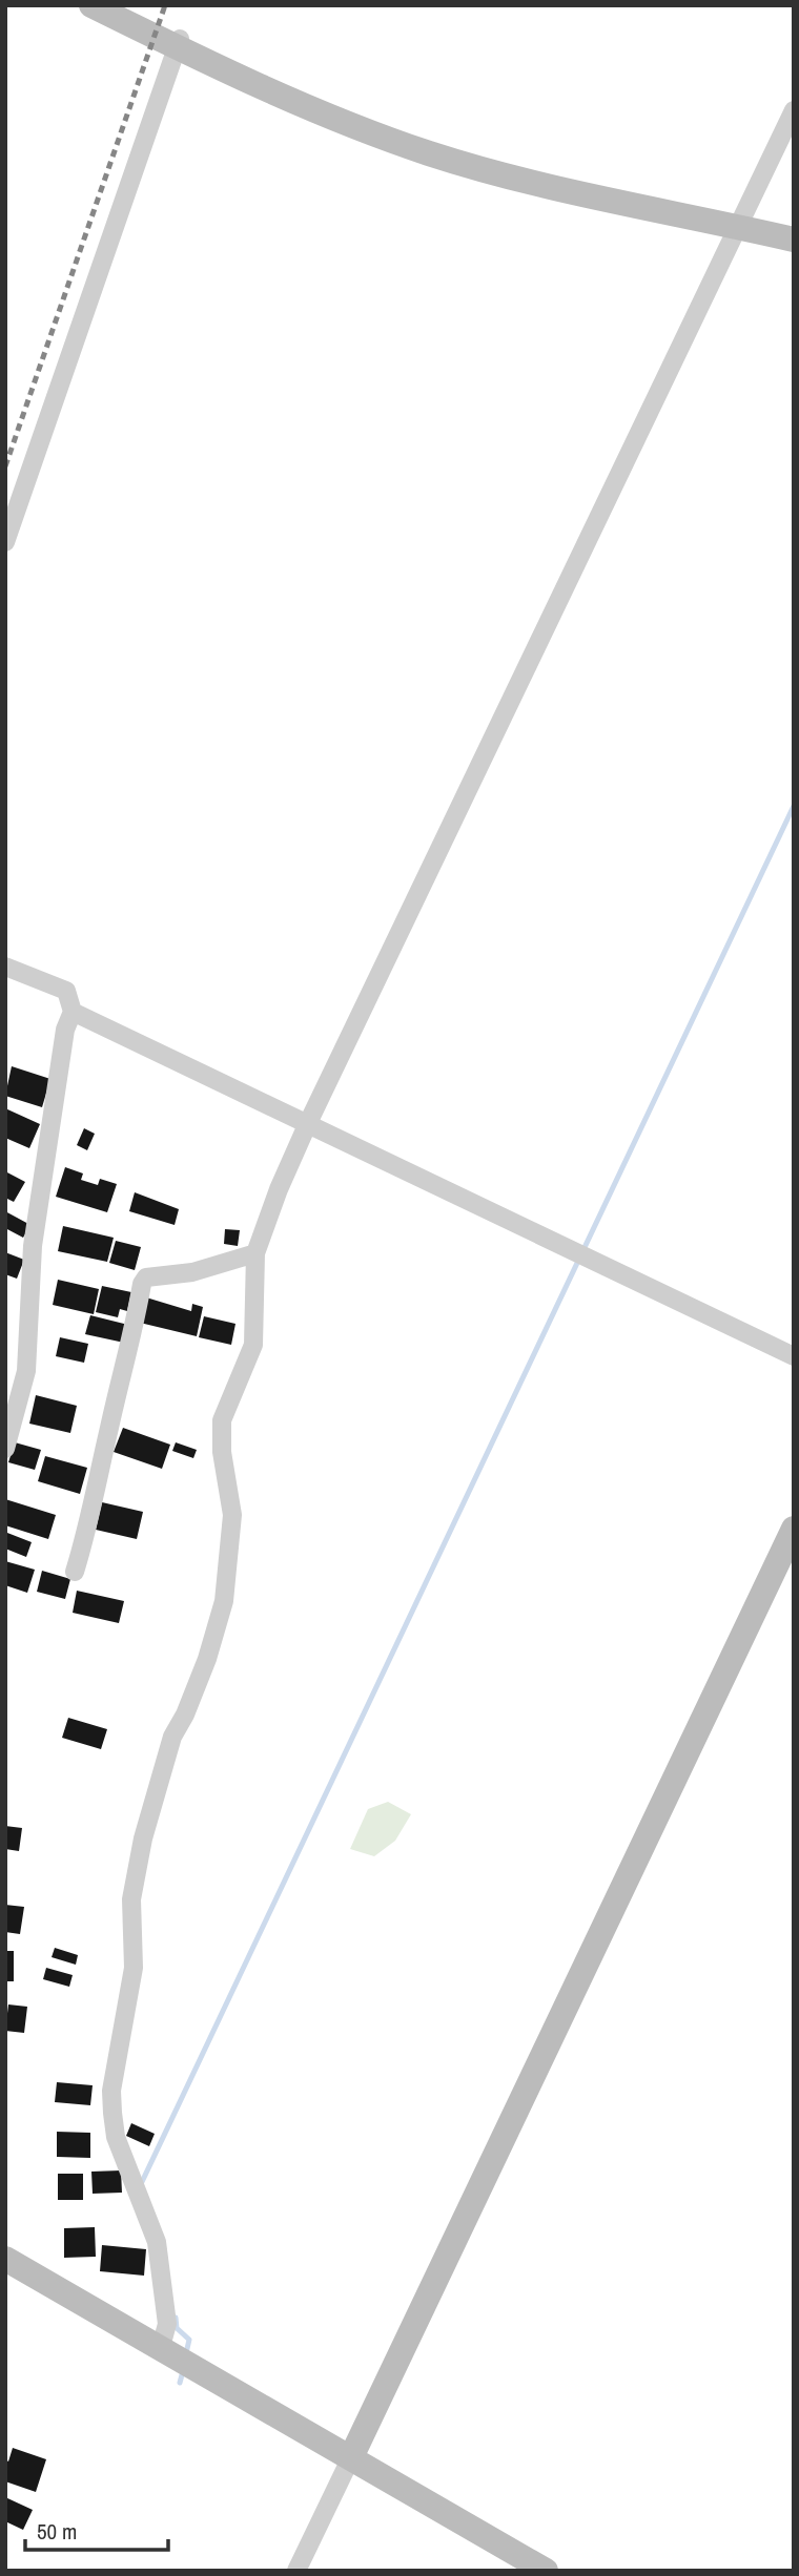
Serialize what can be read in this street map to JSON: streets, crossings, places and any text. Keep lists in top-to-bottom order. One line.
{"scale_bar":"50 m"}
